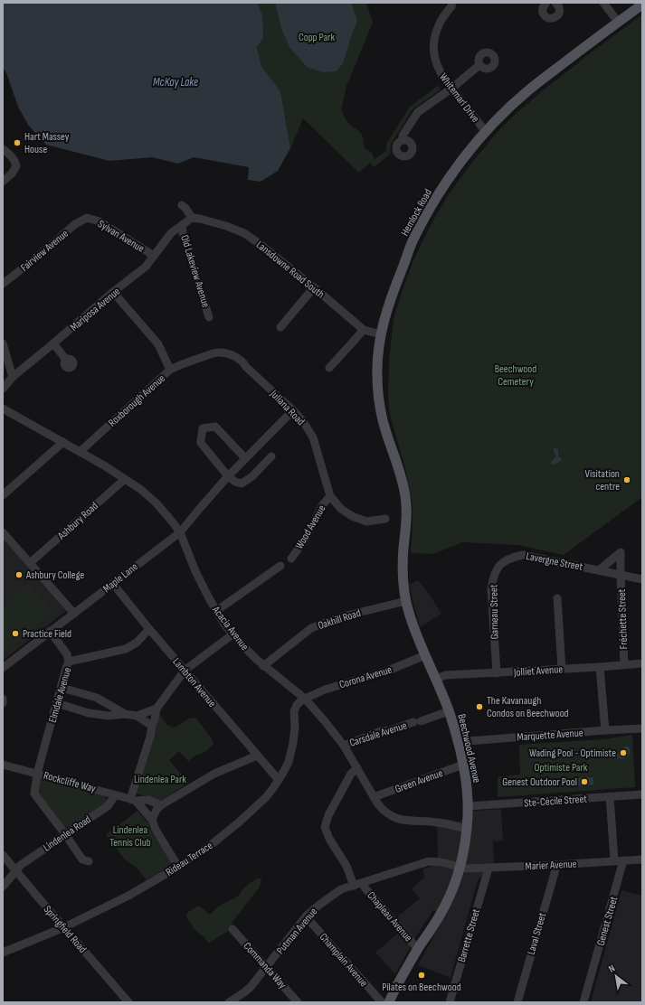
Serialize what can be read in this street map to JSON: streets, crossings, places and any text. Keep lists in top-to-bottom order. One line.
{"streets":{"main road":["Hemlock Road","Beechwood Avenue"],"street":["Whitemarl Drive","Sylvan Avenue","Fairview Avenue","Lansdowne Road South","Old Lakeview Avenue","Mariposa Avenue","Roxborough Avenue","Juliana Road","Ashbury Road","Wood Avenue","Lavergne Street","Maple Lane","Garneau Street","Oakhill Road","Fréchette Street","Acacia Avenue","Jolliet Avenue","Corona Avenue","Lambton Avenue","Elmdale Avenue","Carsdale Avenue","Marquette Avenue","Green Avenue","Rockcliffe Way","Ste-Cécile Street","Lindenlea Road","Rideau Terrace","Marier Avenue","Chapleau Avenue","Genest Street","Springfield Road","Putman Avenue","Laval Street","Barrette Street","Champlain Avenue","Commanda Way"]},"crossings":[["Whitemarl Drive","Hemlock Road"],["Hemlock Road","Lansdowne Road South"],["Hemlock Road","Beechwood Avenue"],["Sylvan Avenue","Fairview Avenue"],["Sylvan Avenue","Mariposa Avenue"],["Old Lakeview Avenue","Mariposa Avenue"],["Mariposa Avenue","Roxborough Avenue"],["Roxborough Avenue","Juliana Road"],["Roxborough Avenue","Acacia Avenue"],["Juliana Road","Wood Avenue"],["Juliana Road","Maple Lane"],["Ashbury Road","Acacia Avenue"],["Lavergne Street","Garneau Street"],["Lavergne Street","Fréchette Street"],["Maple Lane","Acacia Avenue"],["Maple Lane","Lambton Avenue"],["Garneau Street","Jolliet Avenue"],["Oakhill Road","Acacia Avenue"],["Oakhill Road","Beechwood Avenue"],["Fréchette Street","Jolliet Avenue"],["Acacia Avenue","Corona Avenue"],["Acacia Avenue","Carsdale Avenue"],["Acacia Avenue","Beechwood Avenue"],["Acacia Avenue","Green Avenue"],["Acacia Avenue","Rideau Terrace"],["Acacia Avenue","Chapleau Avenue"],["Jolliet Avenue","Beechwood Avenue"],["Corona Avenue","Beechwood Avenue"],["Corona Avenue","Rideau Terrace"],["Lambton Avenue","Elmdale Avenue"],["Lambton Avenue","Rideau Terrace"],["Elmdale Avenue","Rockcliffe Way"],["Elmdale Avenue","Lindenlea Road"],["Carsdale Avenue","Beechwood Avenue"],["Marquette Avenue","Beechwood Avenue"],["Beechwood Avenue","Green Avenue"],["Beechwood Avenue","Ste-Cécile Street"],["Beechwood Avenue","Marier Avenue"],["Beechwood Avenue","Chapleau Avenue"],["Beechwood Avenue","Putman Avenue"],["Rockcliffe Way","Lindenlea Road"],["Lindenlea Road","Springfield Road"],["Rideau Terrace","Springfield Road"],["Marier Avenue","Genest Street"],["Marier Avenue","Putman Avenue"],["Marier Avenue","Laval Street"],["Marier Avenue","Barrette Street"],["Chapleau Avenue","Putman Avenue"],["Putman Avenue","Champlain Avenue"],["Putman Avenue","Commanda Way"]],"water":["McKay Lake"],"parks":["Copp Park","Beechwood Cemetery","Optimiste Park","Lindenlea Park","Lindenlea Tennis Club"],"places":["Hart Massey House","Visitation centre","Ashbury College","Practice Field","The Kavanaugh Condos on Beechwood","Wading Pool - Optimiste","Genest Outdoor Pool","Pilates on Beechwood"],"north":"top left"}
